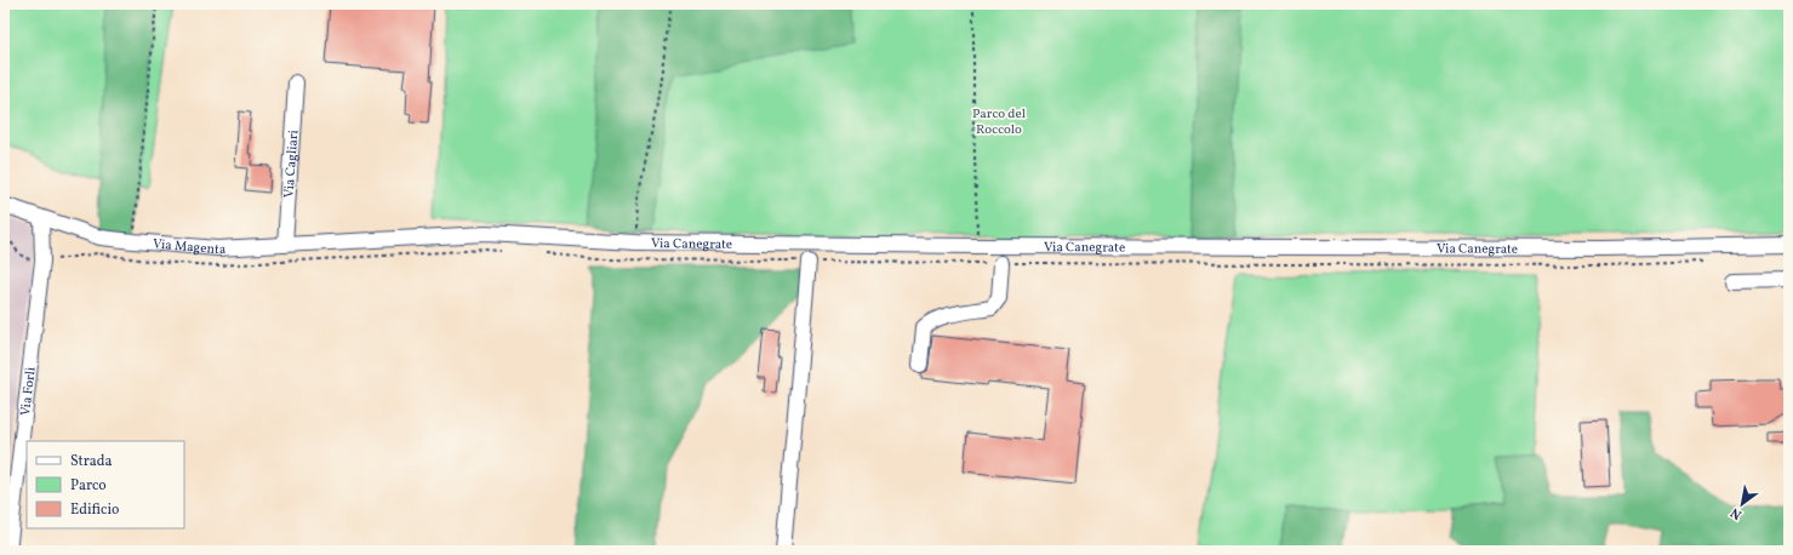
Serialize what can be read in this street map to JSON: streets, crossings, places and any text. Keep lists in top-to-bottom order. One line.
{"streets":{"street":["Via Cagliari","Via Canegrate","Via Magenta","Via Forlì"]},"crossings":[["Via Cagliari","Via Magenta"],["Via Canegrate","Via Magenta"],["Via Magenta","Via Forlì"]],"parks":["Parco del Roccolo"],"legend":["Strada","Parco","Edificio"],"north":"bottom left"}
